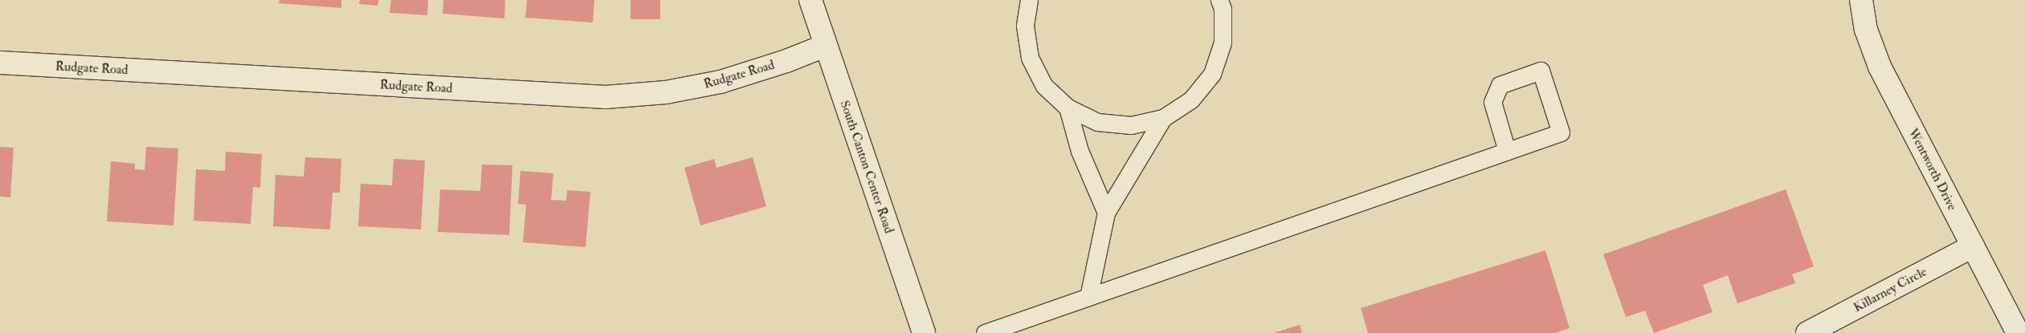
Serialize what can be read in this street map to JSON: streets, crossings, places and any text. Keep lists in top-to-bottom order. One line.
{"streets":{"street":["Rudgate Road","South Canton Center Road","Wentworth Drive","Killarney Circle"]},"crossings":[["Rudgate Road","South Canton Center Road"],["Wentworth Drive","Killarney Circle"]]}
